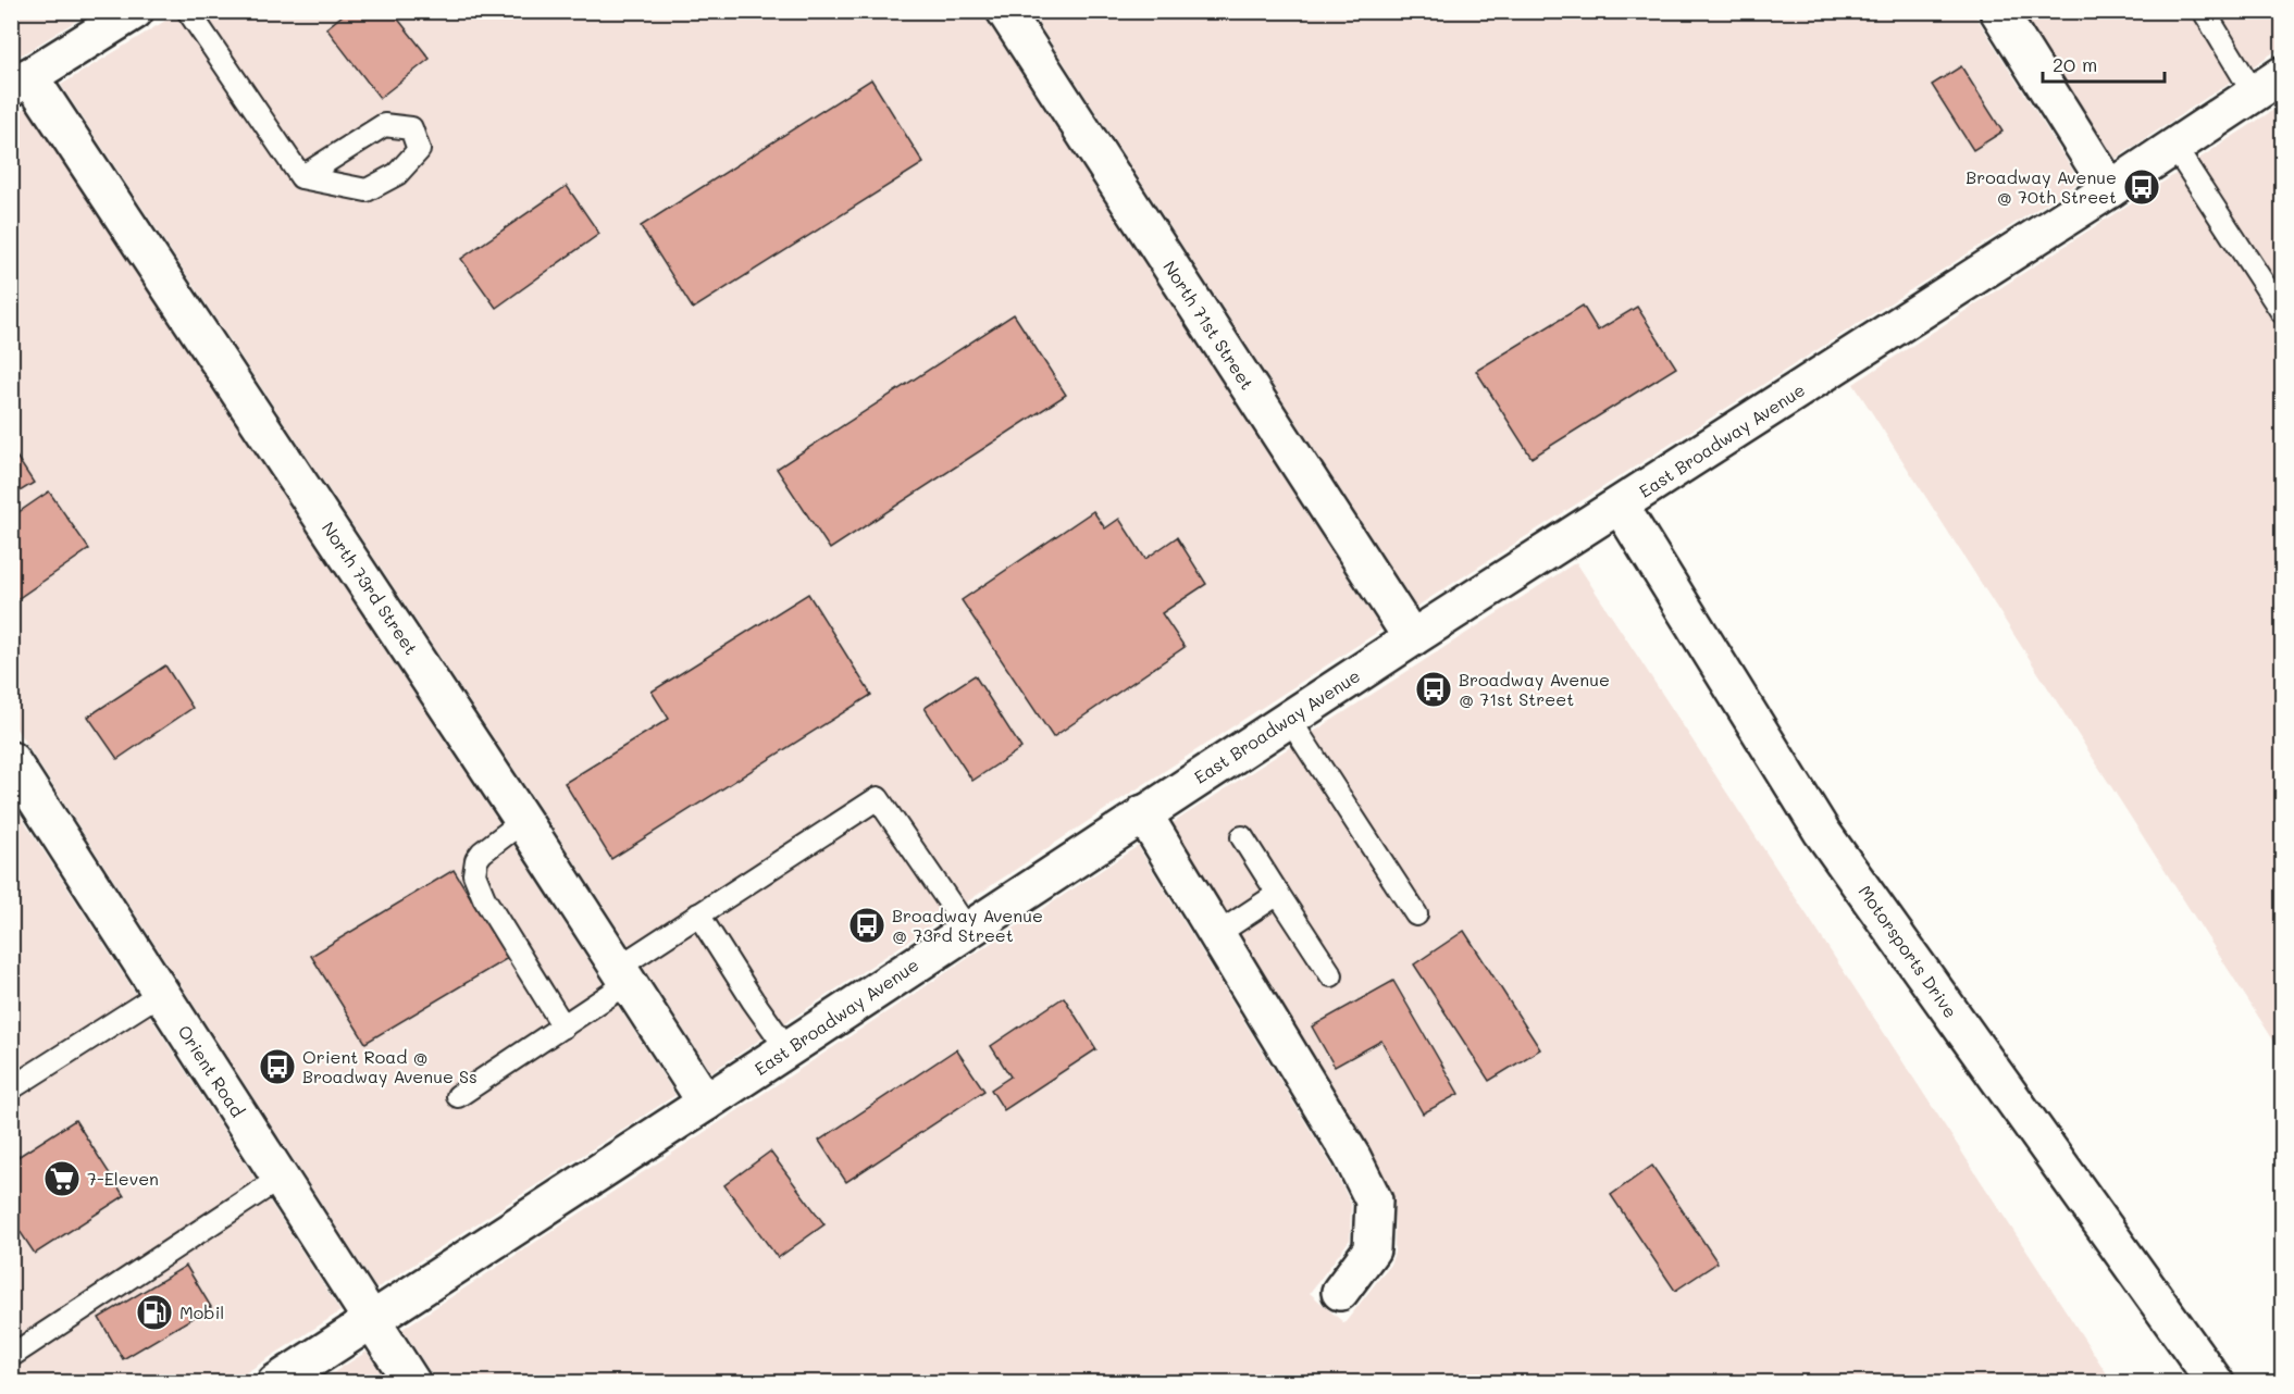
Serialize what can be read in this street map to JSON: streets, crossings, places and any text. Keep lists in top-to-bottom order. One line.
{"streets":{"street":["North 71st Street","East Broadway Avenue","North 73rd Street","Motorsports Drive","Orient Road"]},"crossings":[["North 71st Street","East Broadway Avenue"],["East Broadway Avenue","North 73rd Street"],["East Broadway Avenue","Motorsports Drive"],["East Broadway Avenue","Orient Road"]],"places":{"bus stop":["Broadway Avenue @ 70th Street","Broadway Avenue @ 71st Street","Broadway Avenue @ 73rd Street","Orient Road @ Broadway Avenue Ss"],"supermarket":["7-Eleven"],"fuel station":["Mobil"]},"scale_bar":"20 m"}
